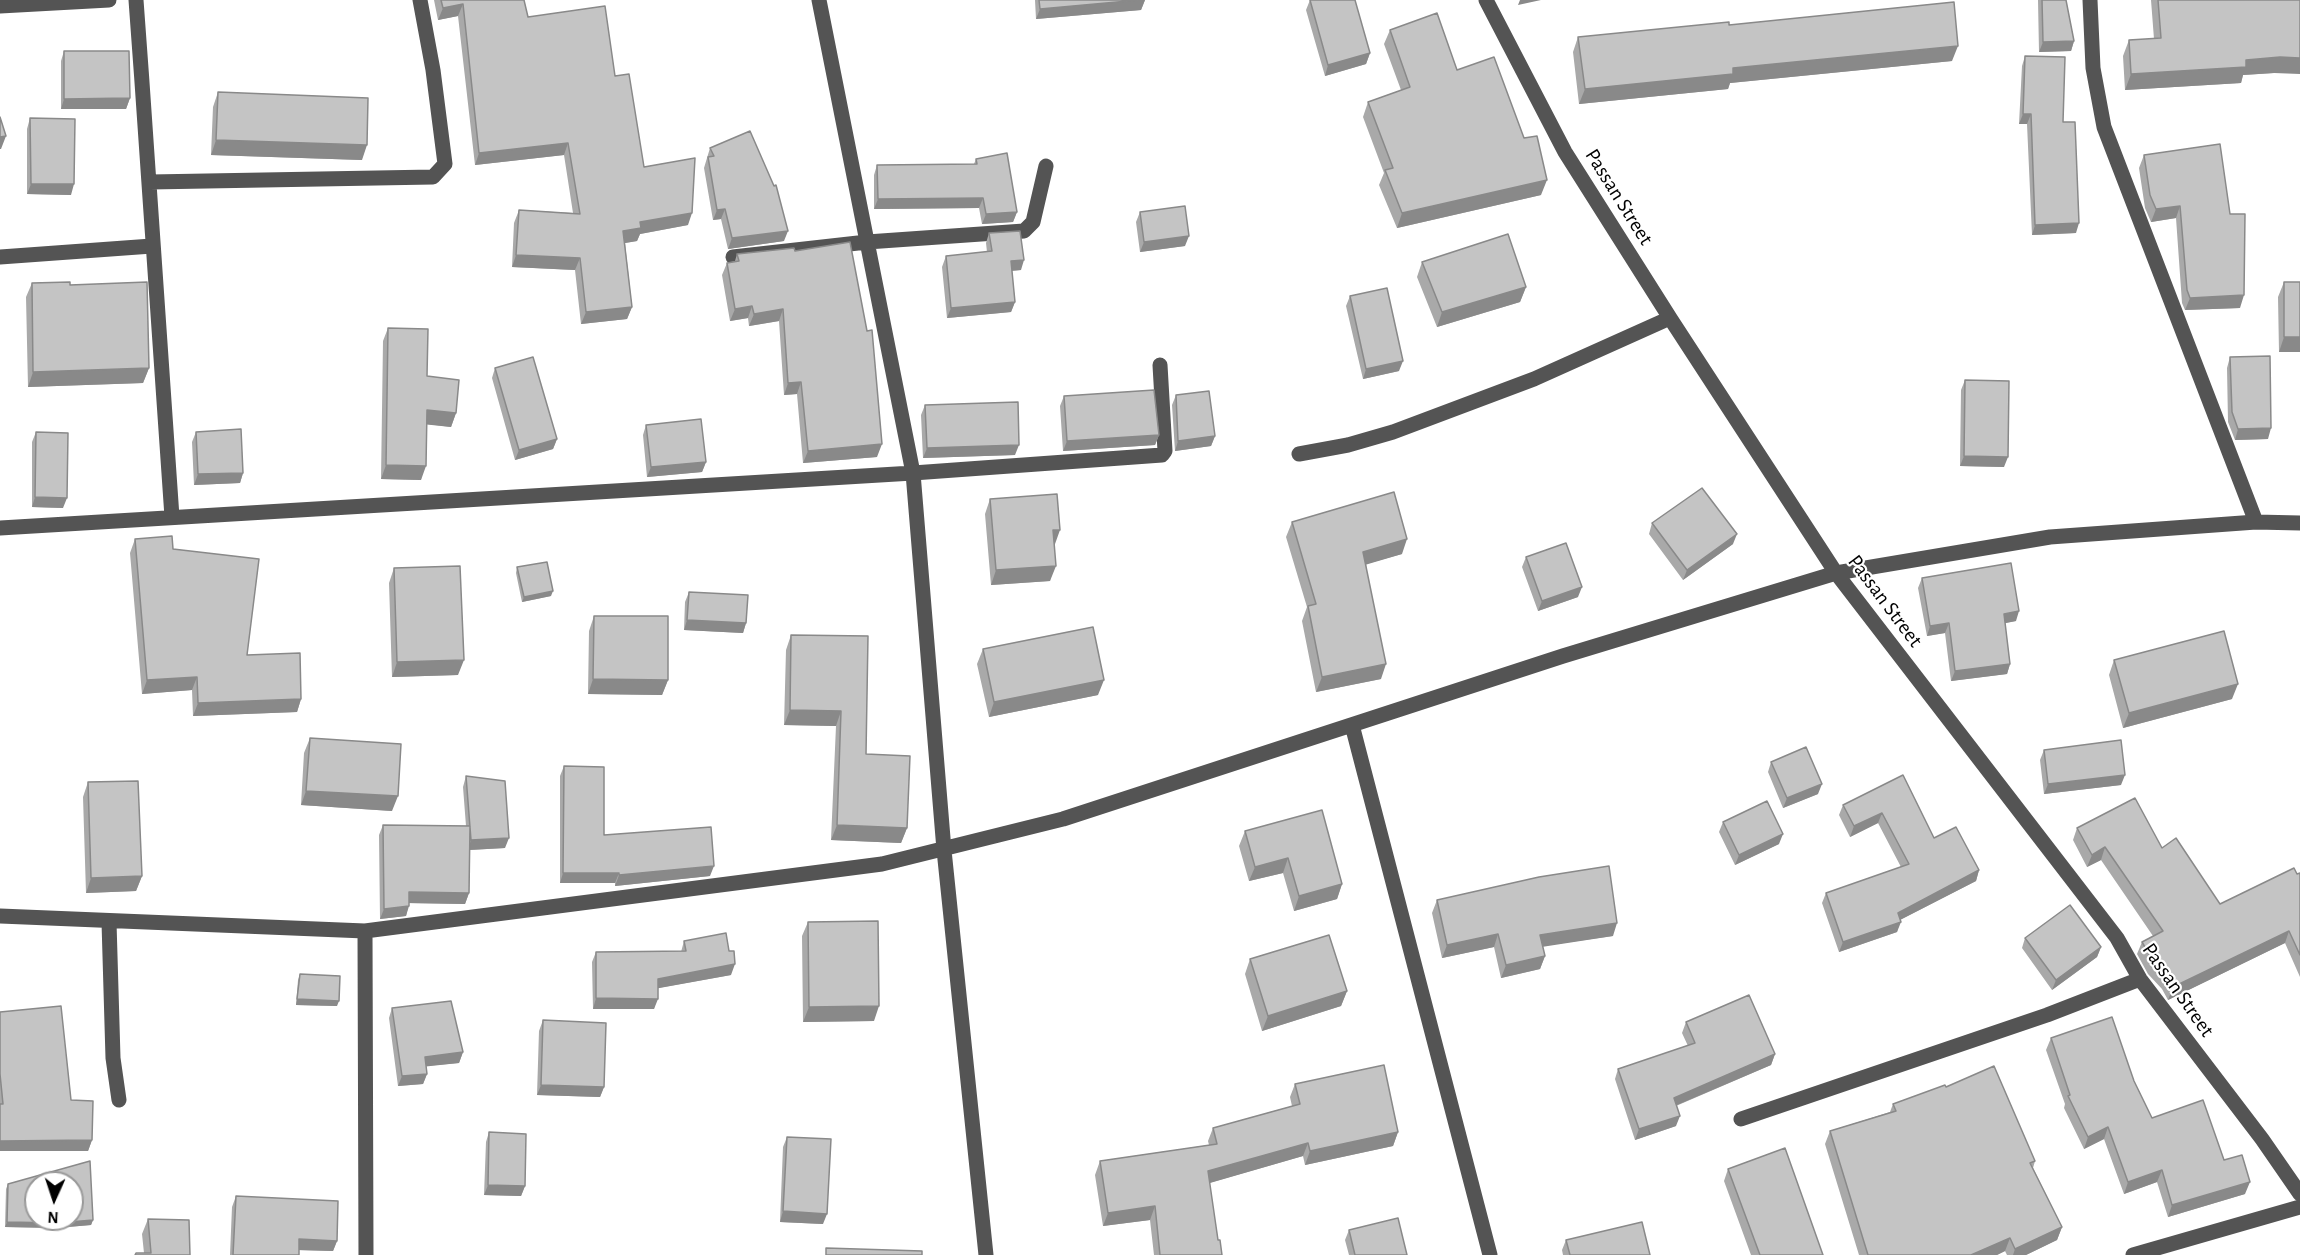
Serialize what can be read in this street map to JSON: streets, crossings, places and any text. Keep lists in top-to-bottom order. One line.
{"streets":{"street":["Passan Street"]},"north":"bottom"}
